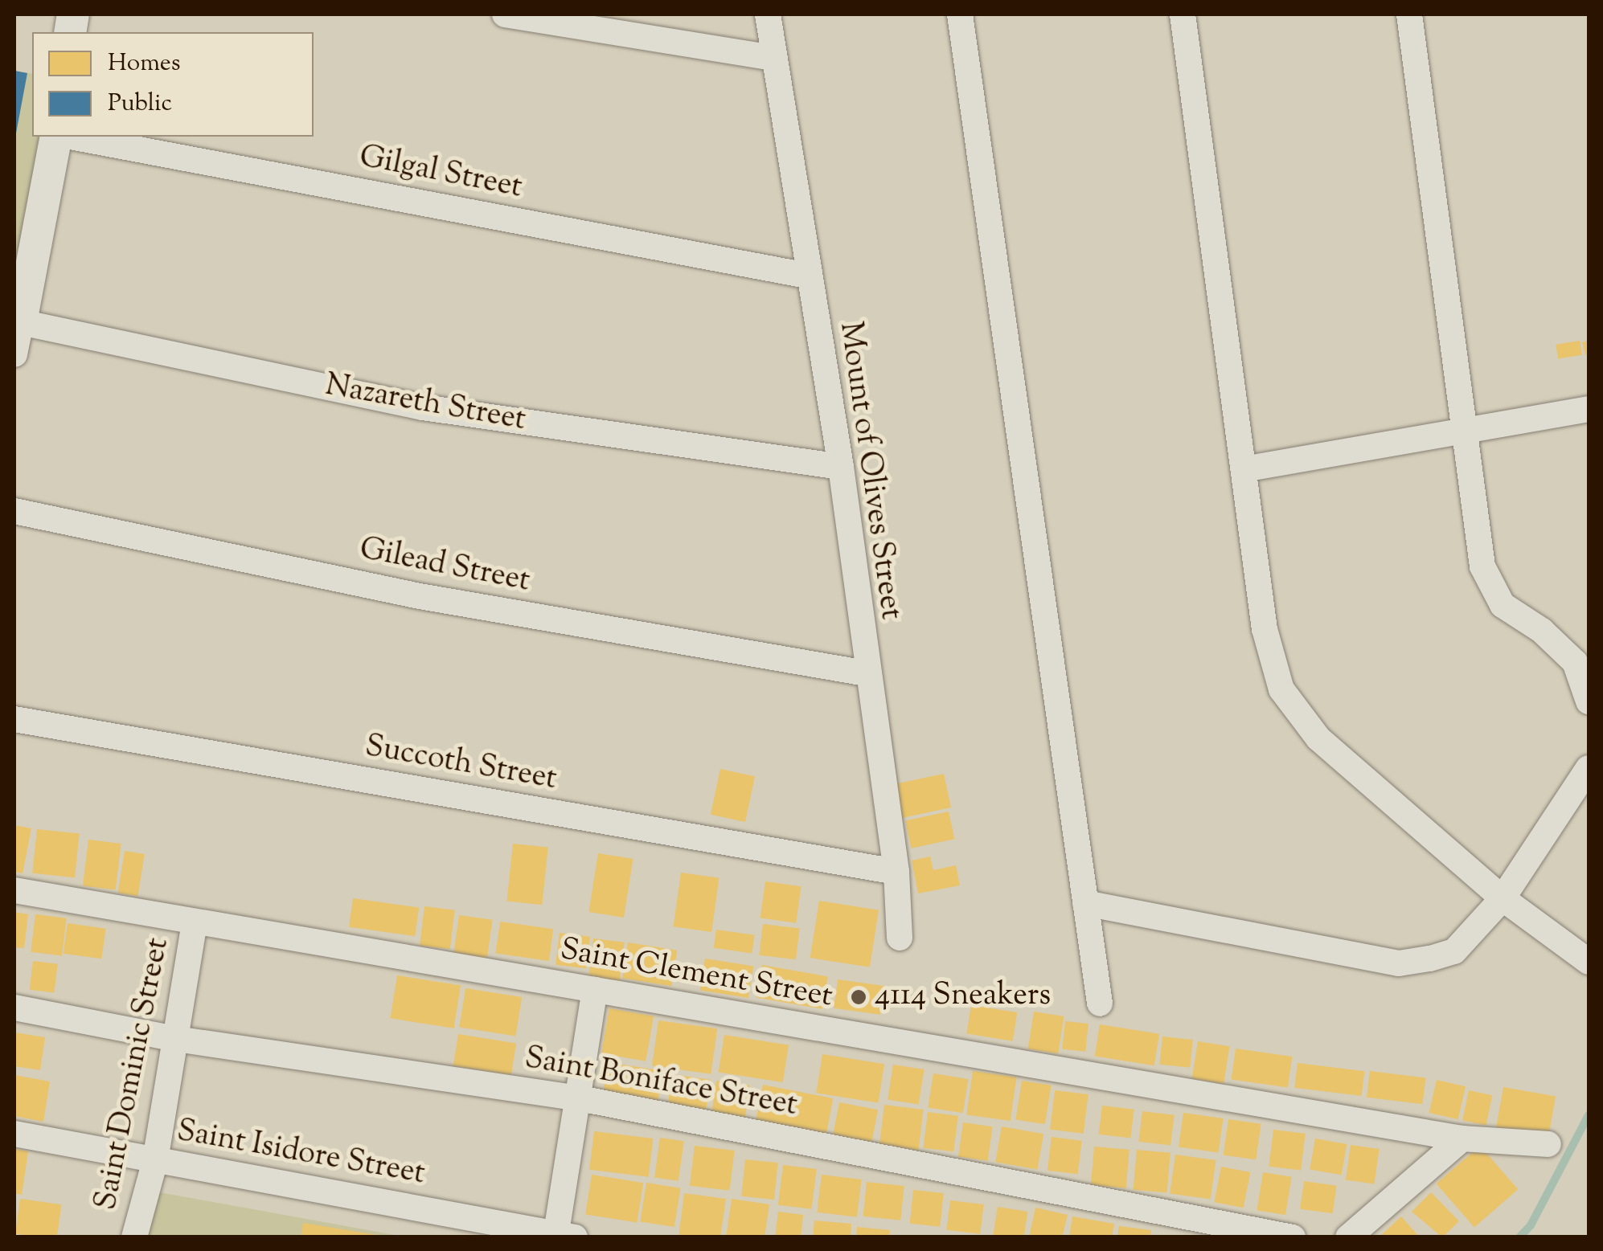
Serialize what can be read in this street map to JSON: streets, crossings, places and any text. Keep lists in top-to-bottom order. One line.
{"streets":{"street":["Gilgal Street","Nazareth Street","Mount of Olives Street","Gilead Street","Succoth Street","Saint Clement Street","Saint Dominic Street","Saint Boniface Street","Saint Isidore Street"]},"crossings":[["Gilgal Street","Mount of Olives Street"],["Nazareth Street","Mount of Olives Street"],["Mount of Olives Street","Gilead Street"],["Mount of Olives Street","Succoth Street"],["Saint Clement Street","Saint Dominic Street"],["Saint Dominic Street","Saint Boniface Street"],["Saint Dominic Street","Saint Isidore Street"]],"places":["4114 Sneakers"],"legend":["Homes","Public"]}
